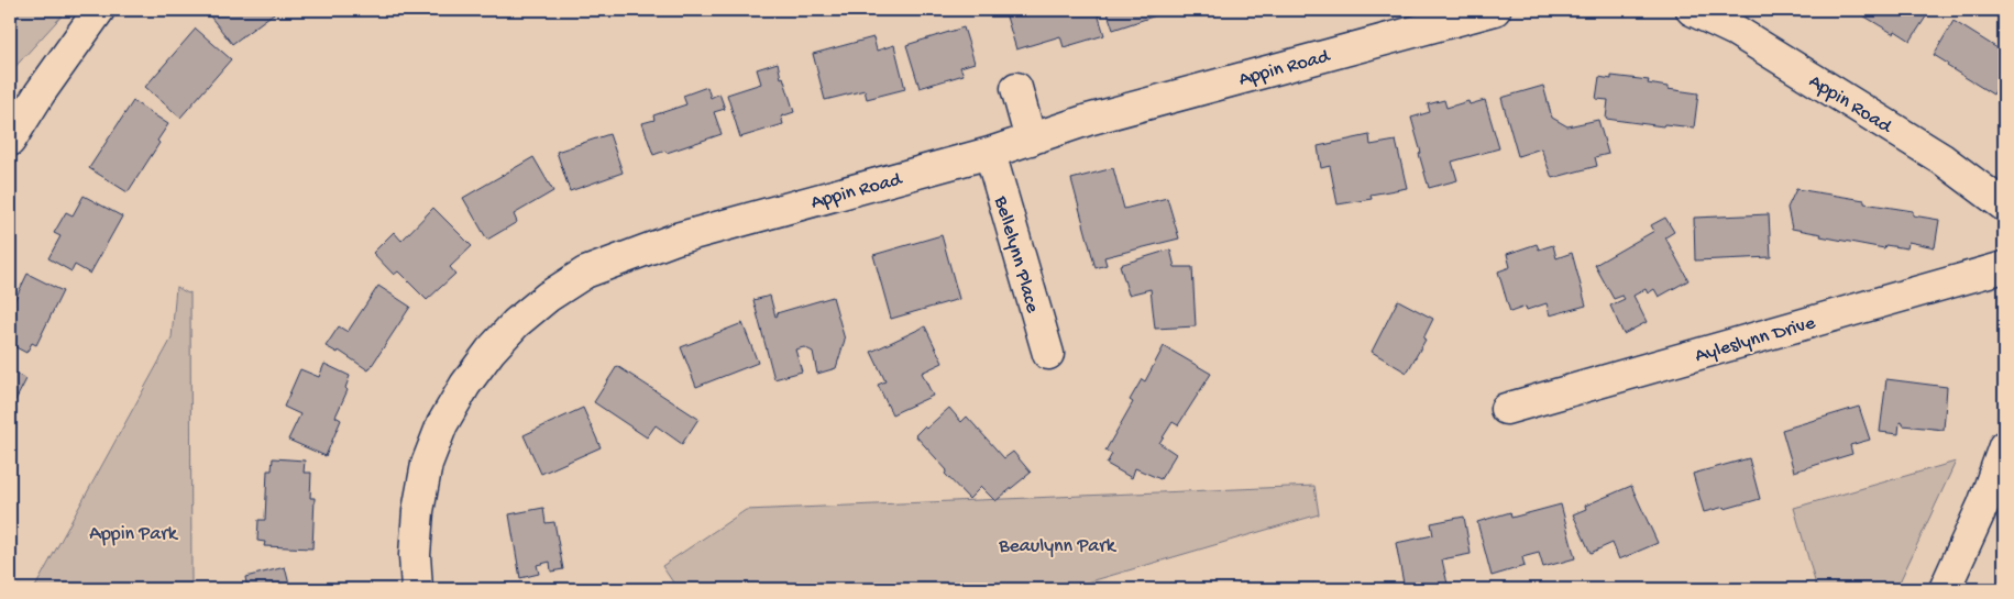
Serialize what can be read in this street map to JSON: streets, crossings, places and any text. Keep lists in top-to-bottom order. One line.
{"streets":{"street":["Appin Road","Bellelynn Place","Ayleslynn Drive"]},"crossings":[["Appin Road","Bellelynn Place"]],"parks":["Appin Park","Beaulynn Park"]}
